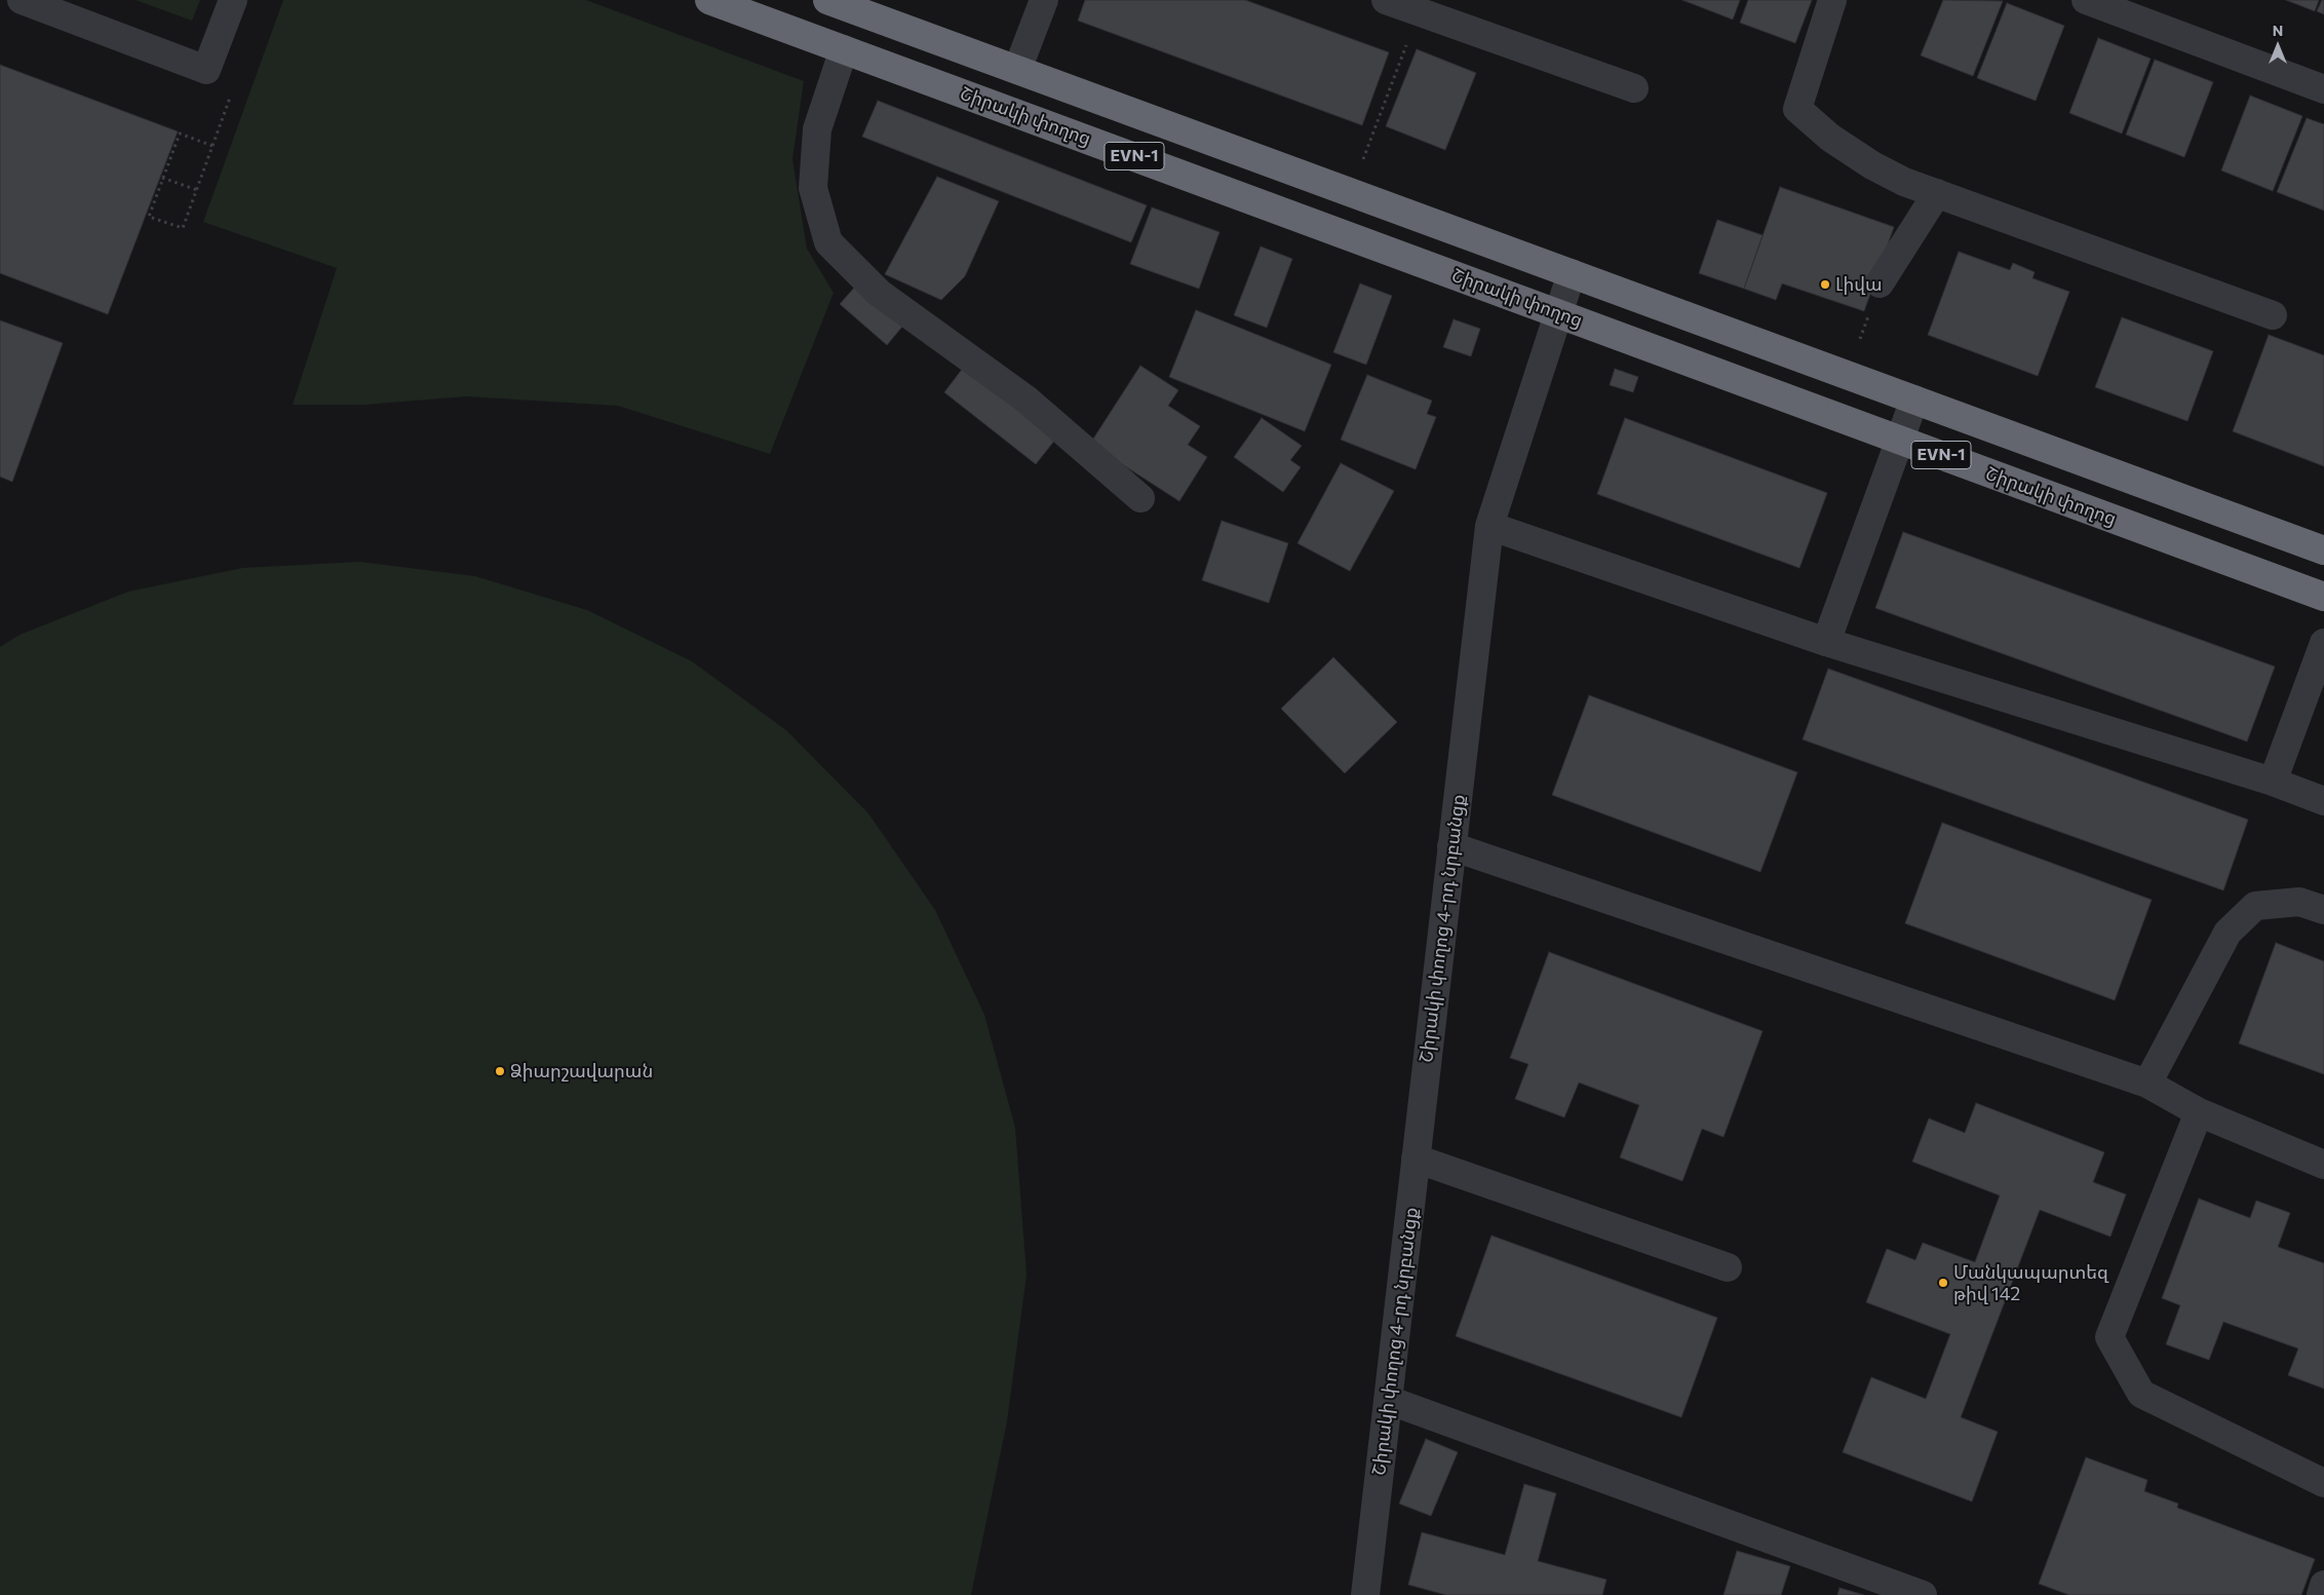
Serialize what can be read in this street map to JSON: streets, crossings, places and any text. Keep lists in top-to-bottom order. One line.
{"streets":{"highway":["Շիրակի փողոց","EVN-1"],"street":["Շիրակի փողոց 4-րդ նրբանցք"]},"crossings":[["Շիրակի փողոց","Շիրակի փողոց 4-րդ նրբանցք"],["EVN-1","Շիրակի փողոց 4-րդ նրբանցք"]],"places":["Լիվա","Ձիարշավարան","Մանկապարտեզ թիվ 142"],"north":"top"}
